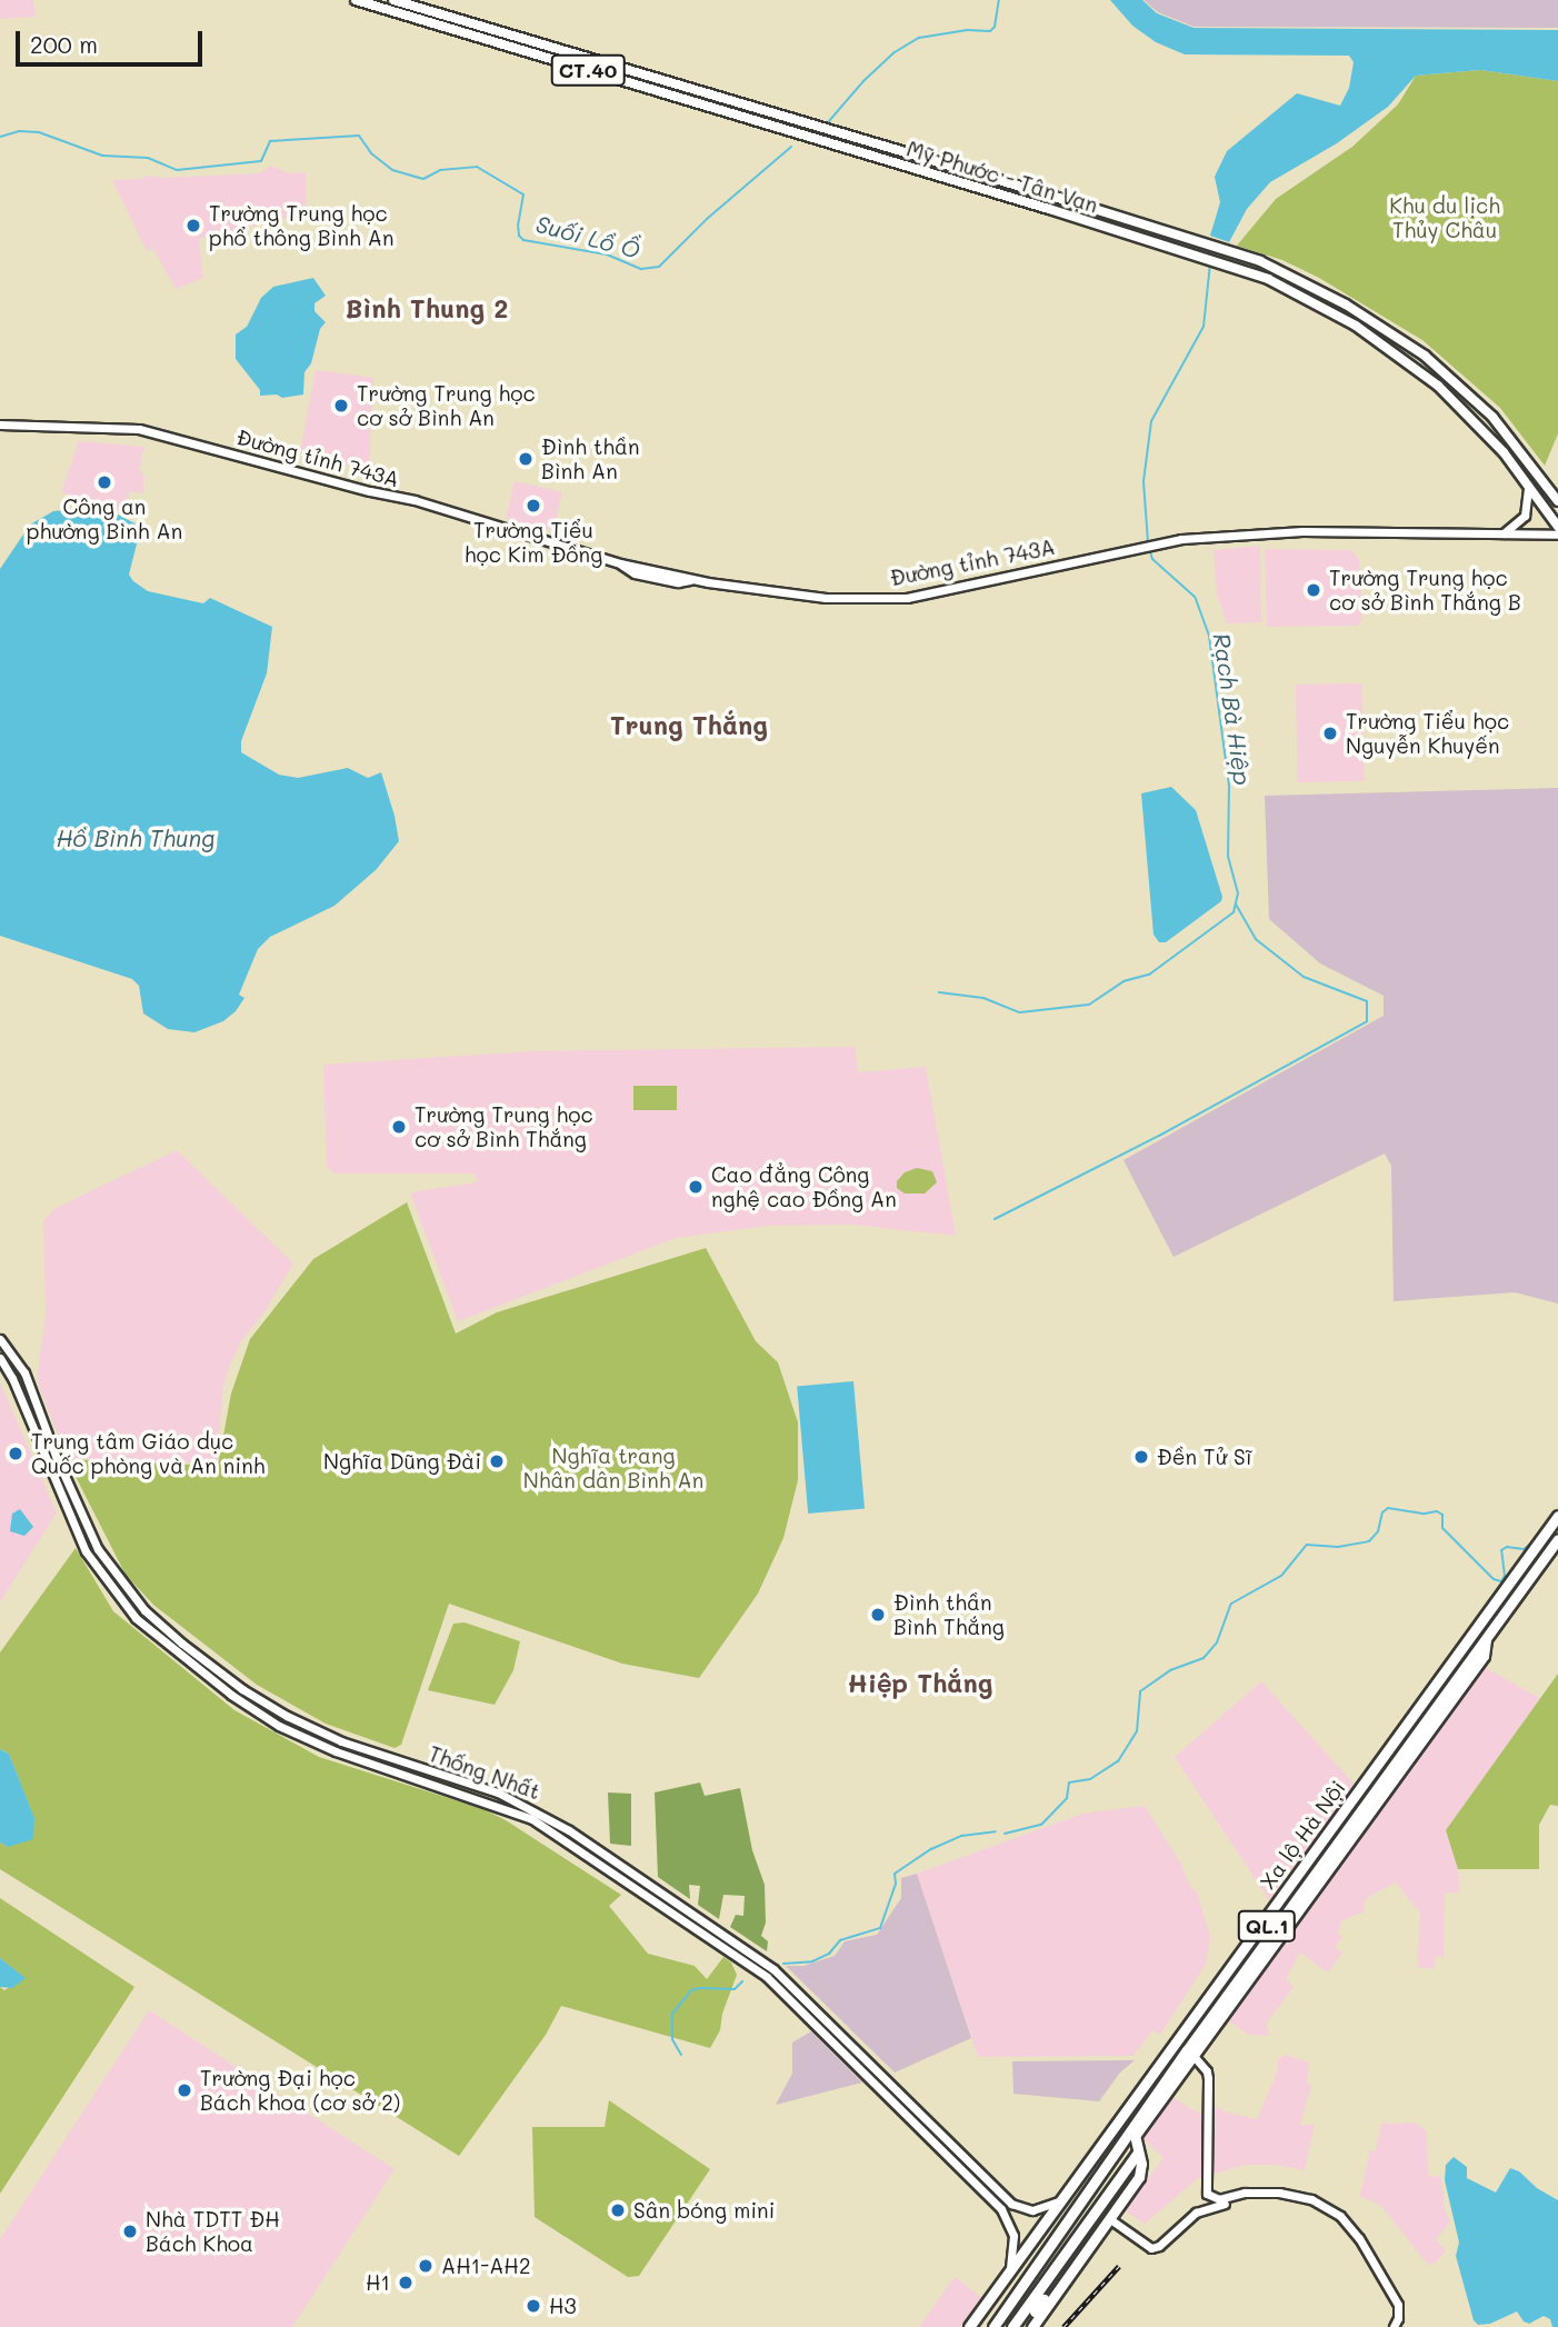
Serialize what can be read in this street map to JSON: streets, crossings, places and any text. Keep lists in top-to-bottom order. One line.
{"streets":{"highway":["Xa lộ Hà Nội","QL.1"],"main road":["CT.40","Mỹ Phước - Tân Vạn","Đường tỉnh 743A","Thống Nhất"]},"crossings":[["Thống Nhất","Xa lộ Hà Nội"]],"districts":["Bình Thung 2","Trung Thắng","Hiệp Thắng"],"water":["Suối Lồ Ồ","Rạch Bà Hiệp","Hồ Bình Thung"],"parks":["Khu du lịch Thủy Châu","Nghĩa trang Nhân dân Bình An"],"places":["Trường Trung học phổ thông Bình An","Trường Trung học cơ sở Bình An","Đình thần Bình An","Công an phường Bình An","Trường Tiểu học Kim Đồng","Trường Trung học cơ sở Bình Thắng B","Trường Tiểu học Nguyễn Khuyến","Trường Trung học cơ sở Bình Thắng","Cao đẳng Công nghệ cao Đồng An","Trung tâm Giáo dục Quốc phòng và An ninh","Đền Tử Sĩ","Nghĩa Dũng Đài","Đình thần Bình Thắng","Trường Đại học Bách khoa (cơ sở 2)","Sân bóng mini","Nhà TDTT ĐH Bách Khoa","AH1-AH2","H1","H3"],"scale_bar":"200 m"}
